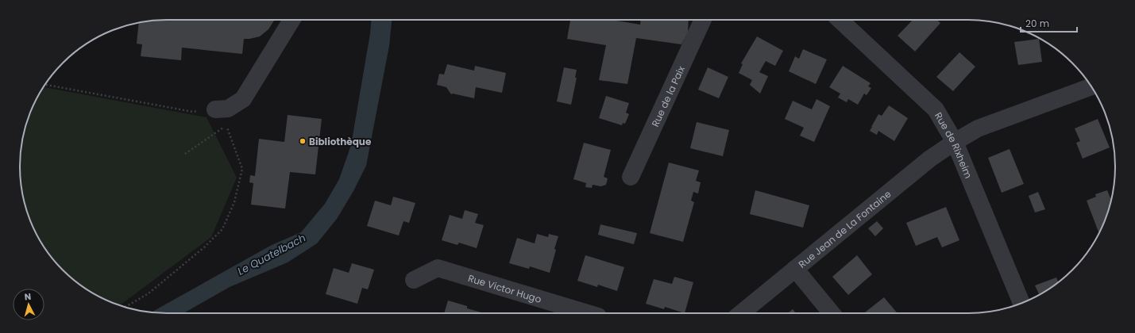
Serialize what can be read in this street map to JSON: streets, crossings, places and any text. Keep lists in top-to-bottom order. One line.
{"streets":{"street":["Rue de la Paix","Rue de Rixheim","Rue Jean de La Fontaine","Rue Victor Hugo"]},"crossings":[["Rue de Rixheim","Rue Jean de La Fontaine"]],"water":["Le Quatelbach"],"places":["Bibliothèque"],"scale_bar":"20 m","north":"top"}
